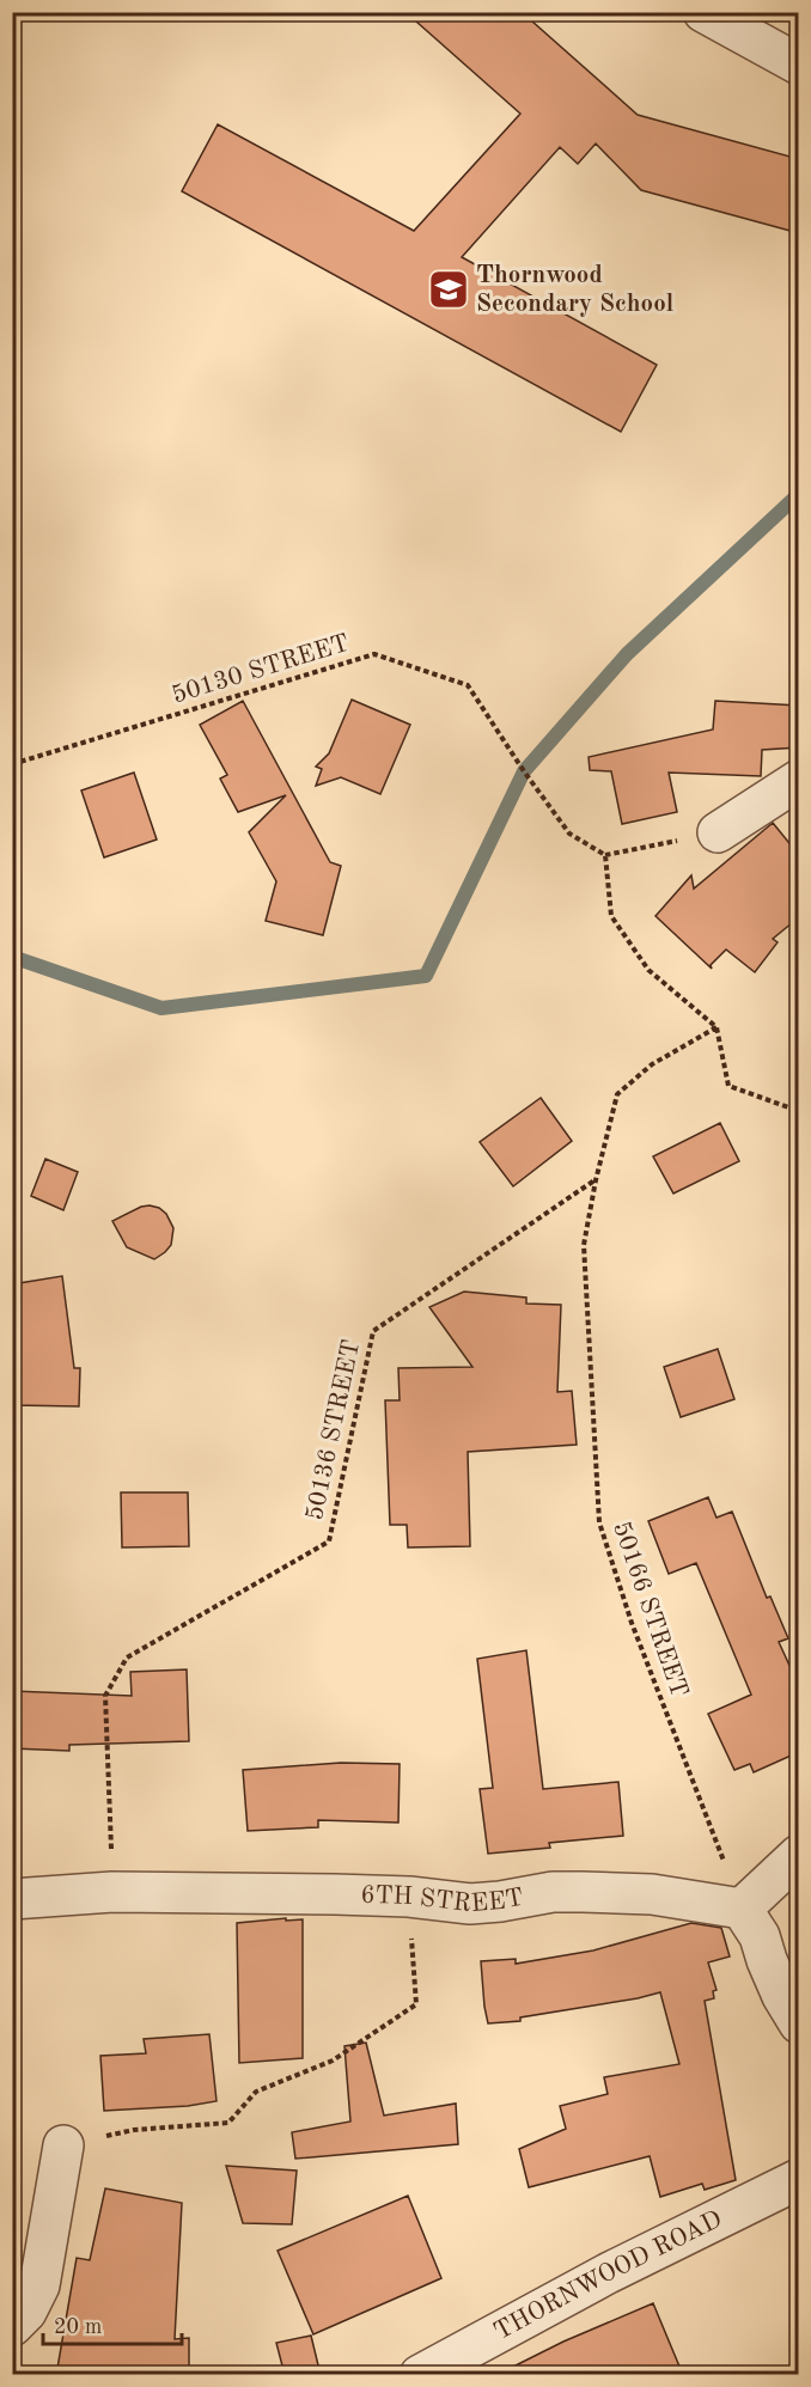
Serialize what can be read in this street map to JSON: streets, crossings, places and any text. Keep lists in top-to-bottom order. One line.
{"streets":{"street":["6TH STREET","THORNWOOD ROAD"],"path":["50130 STREET","50136 STREET","50166 STREET"]},"crossings":[["50136 STREET","50166 STREET"],["50136 STREET","6TH STREET"],["50166 STREET","6TH STREET"]],"places":{"school or university":["Thornwood Secondary School"]},"scale_bar":"20 m"}
